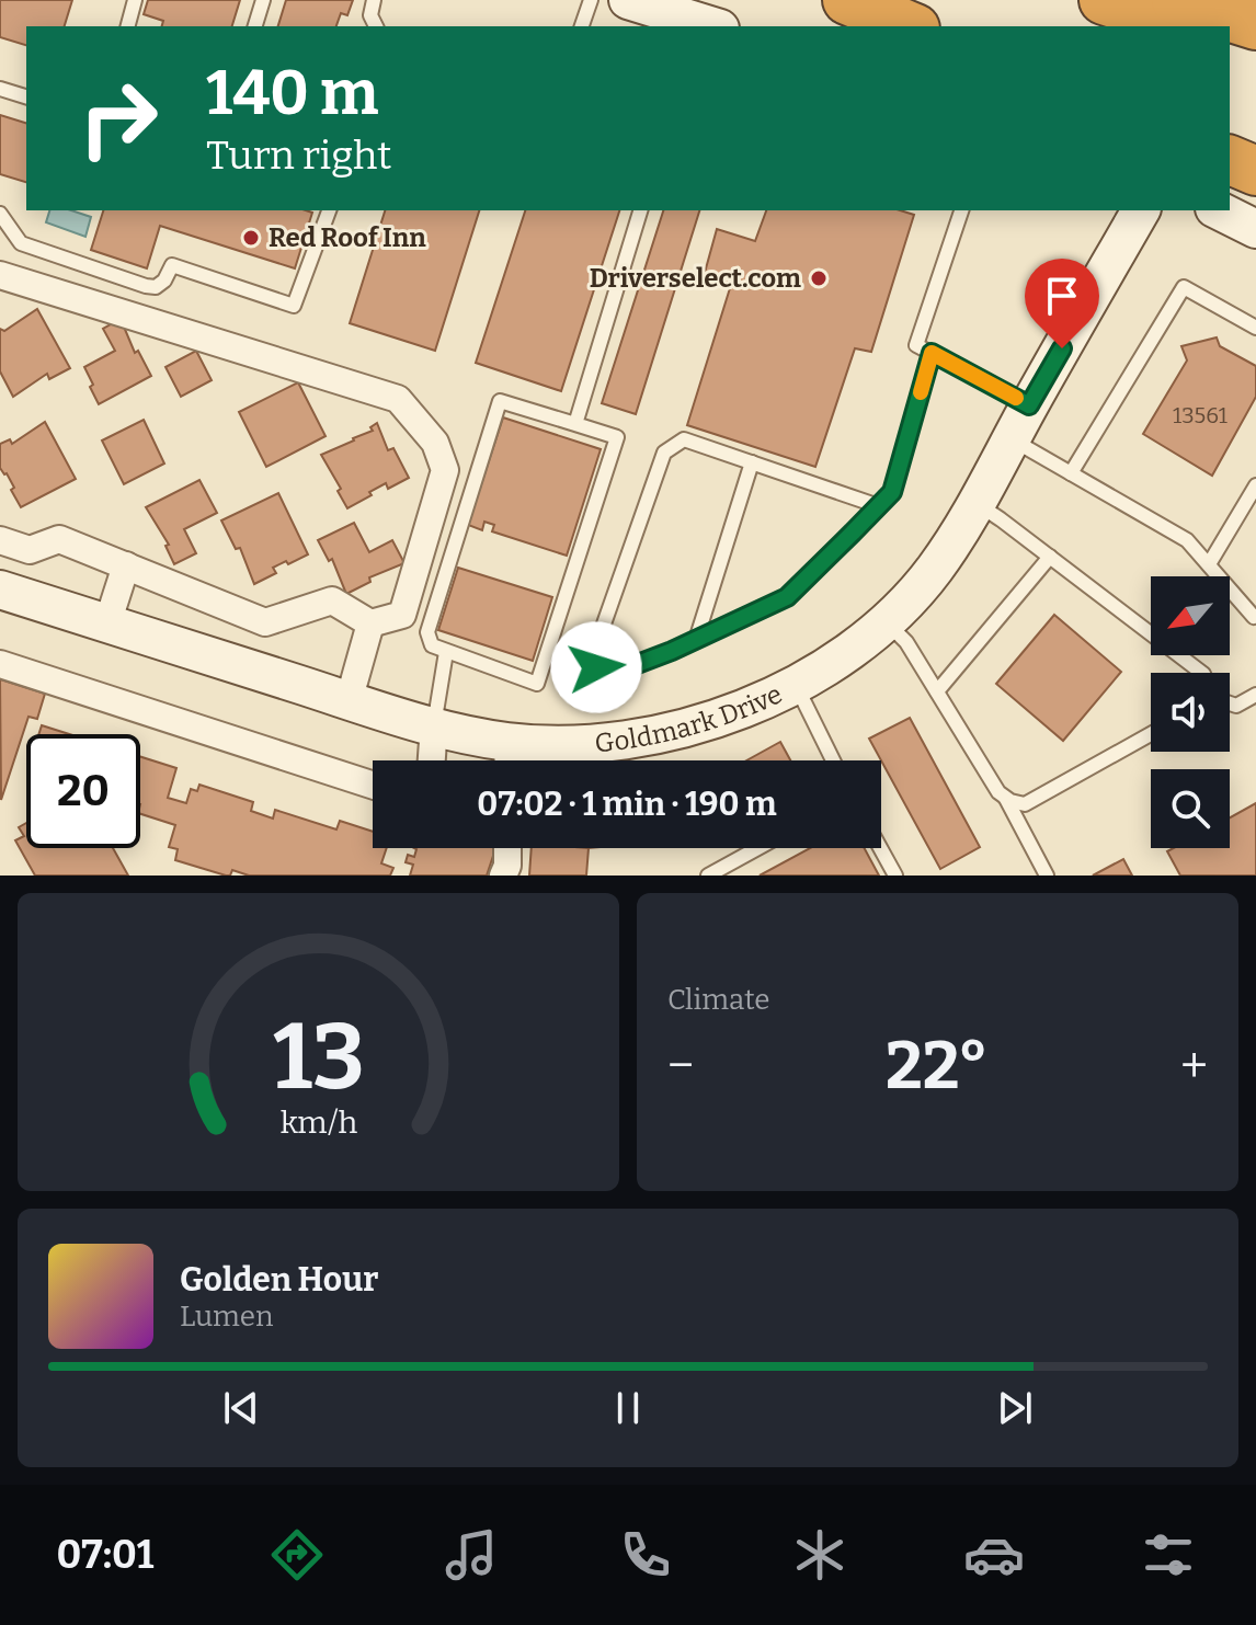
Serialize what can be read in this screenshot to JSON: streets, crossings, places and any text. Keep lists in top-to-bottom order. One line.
{"streets":{"street":["Goldmark Drive"]},"places":["Red Roof Inn","Driverselect.com"],"house_numbers":["13561"],"north":"bottom left","page":{"turn":["140 m","Turn right"],"limit":"20","trip":"07:02 · 1 min · 190 m","tile":"Climate","heat":["−","22°","+"],"song":["Golden Hour","Lumen"],"tabs":"07:01","gauge":["13","km/h"]}}
